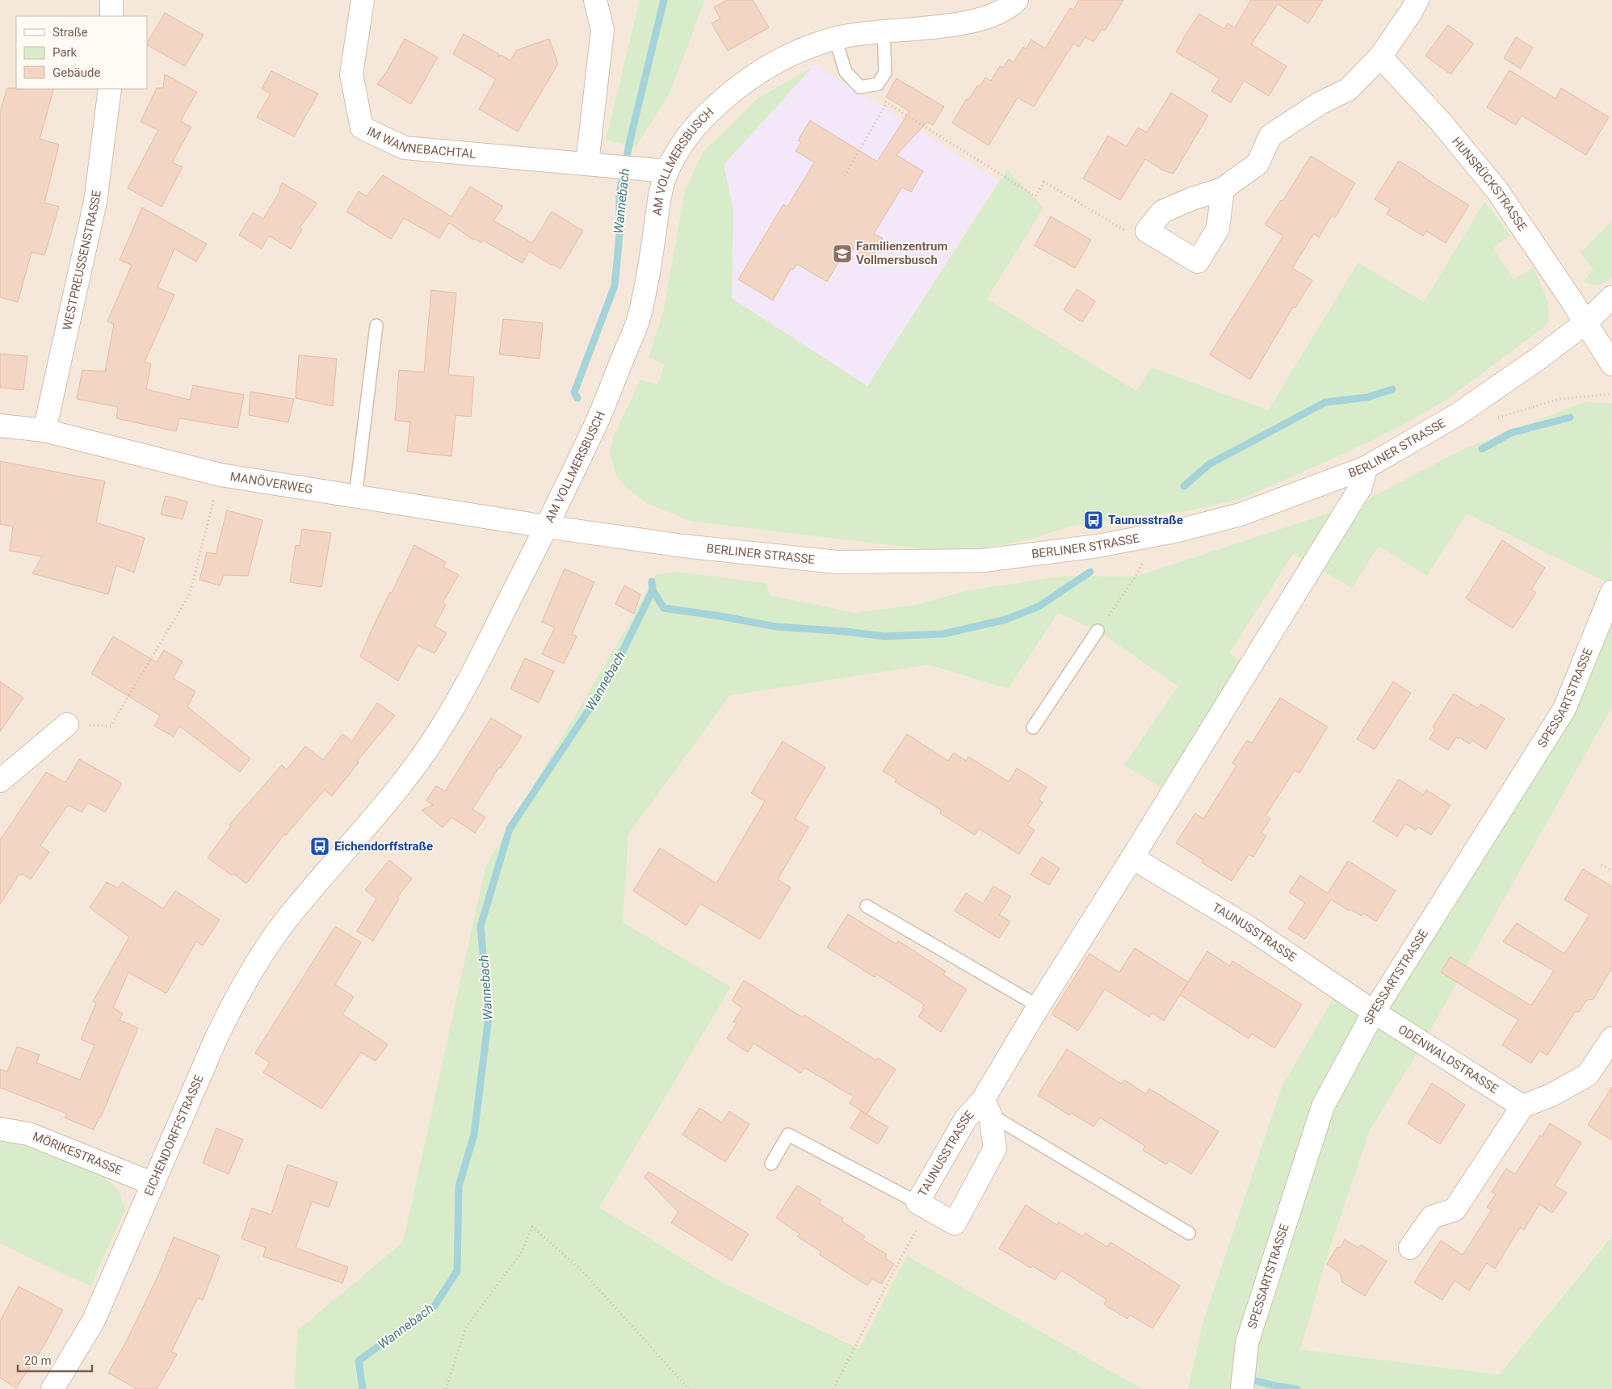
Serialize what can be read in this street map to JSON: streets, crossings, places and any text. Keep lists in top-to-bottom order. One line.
{"streets":{"street":["IM WANNEBACHTAL","AM VOLLMERSBUSCH","HUNSRÜCKSTRASSE","WESTPREUSSENSTRASSE","BERLINER STRASSE","MANÖVERWEG","SPESSARTSTRASSE","TAUNUSSTRASSE","ODENWALDSTRASSE","EICHENDORFFSTRASSE","MÖRIKESTRASSE"]},"crossings":[["IM WANNEBACHTAL","AM VOLLMERSBUSCH"],["AM VOLLMERSBUSCH","BERLINER STRASSE"],["AM VOLLMERSBUSCH","MANÖVERWEG"],["AM VOLLMERSBUSCH","EICHENDORFFSTRASSE"],["HUNSRÜCKSTRASSE","BERLINER STRASSE"],["WESTPREUSSENSTRASSE","MANÖVERWEG"],["BERLINER STRASSE","MANÖVERWEG"],["BERLINER STRASSE","TAUNUSSTRASSE"],["BERLINER STRASSE","EICHENDORFFSTRASSE"],["MANÖVERWEG","EICHENDORFFSTRASSE"],["SPESSARTSTRASSE","TAUNUSSTRASSE"],["SPESSARTSTRASSE","ODENWALDSTRASSE"],["TAUNUSSTRASSE","ODENWALDSTRASSE"],["EICHENDORFFSTRASSE","MÖRIKESTRASSE"]],"water":["Wannebach"],"places":{"school or university":["Familienzentrum Vollmersbusch"],"bus stop":["Taunusstraße","Eichendorffstraße"]},"legend":["Straße","Park","Gebäude"],"scale_bar":"20 m"}
